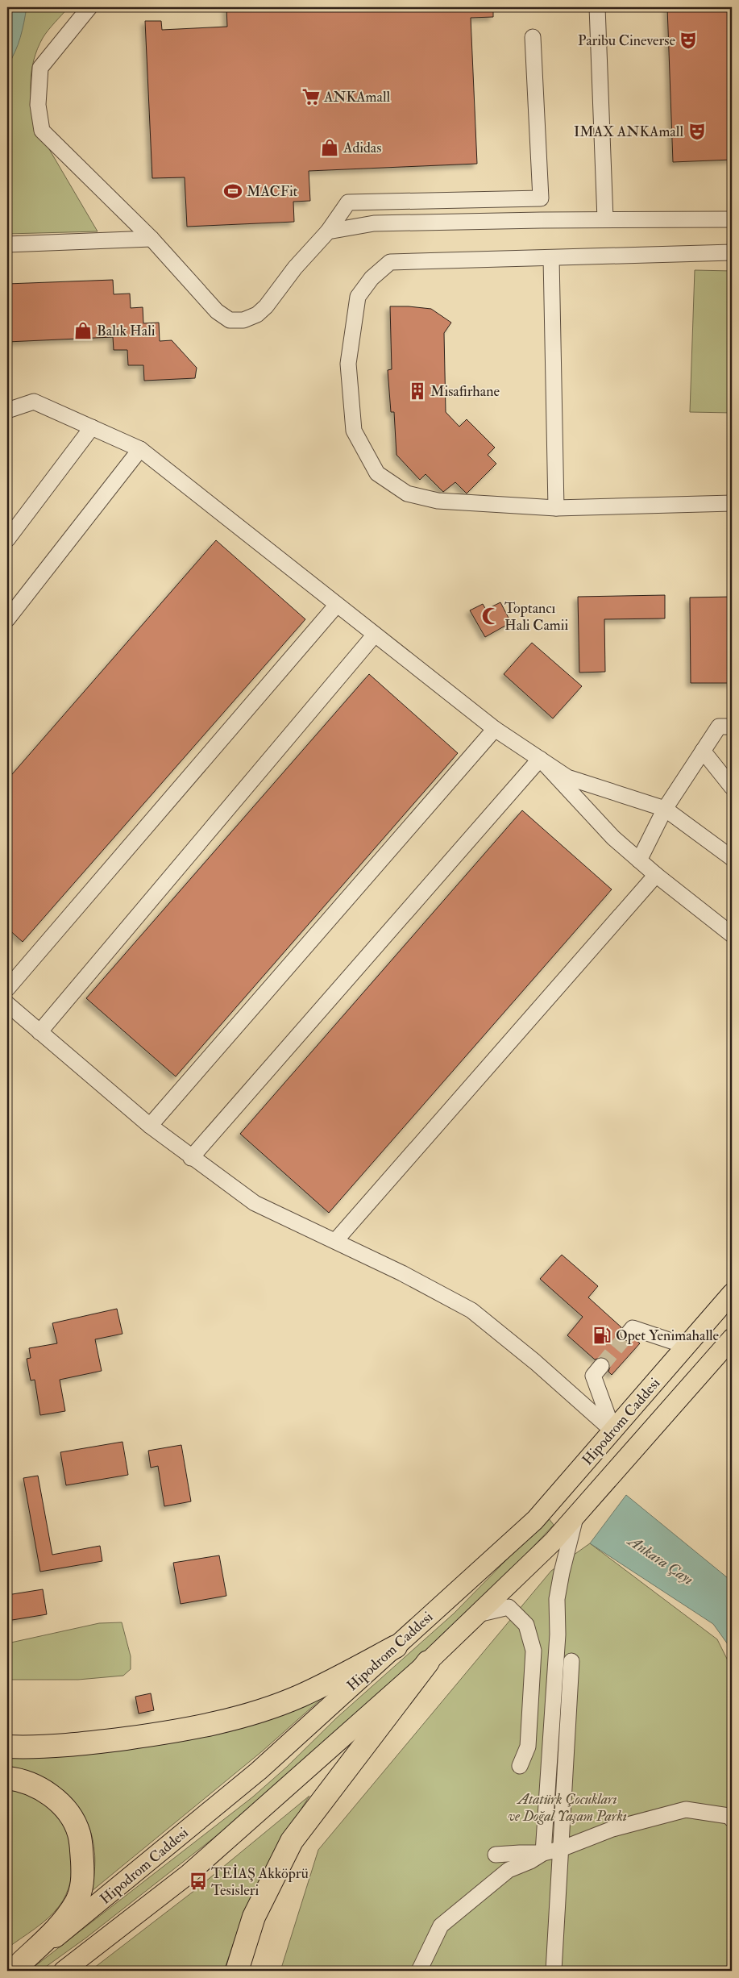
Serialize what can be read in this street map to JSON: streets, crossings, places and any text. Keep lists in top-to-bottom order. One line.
{"streets":{"main road":["Hipodrom Caddesi"]},"water":["Ankara Çayı"],"parks":["Atatürk Çocukları ve Doğal Yaşam Parkı"],"places":{"theatre":["Paribu Cineverse","IMAX ANKAmall"],"supermarket":["ANKAmall"],"shop":["Adidas","Balık Hali"],"sports":["MACFit"],"building":["Misafirhane"],"mosque":["Toptancı Hali Camii"],"fuel station":["Opet Yenimahalle"],"bus stop":["TEİAŞ Akköprü Tesisleri"]}}
